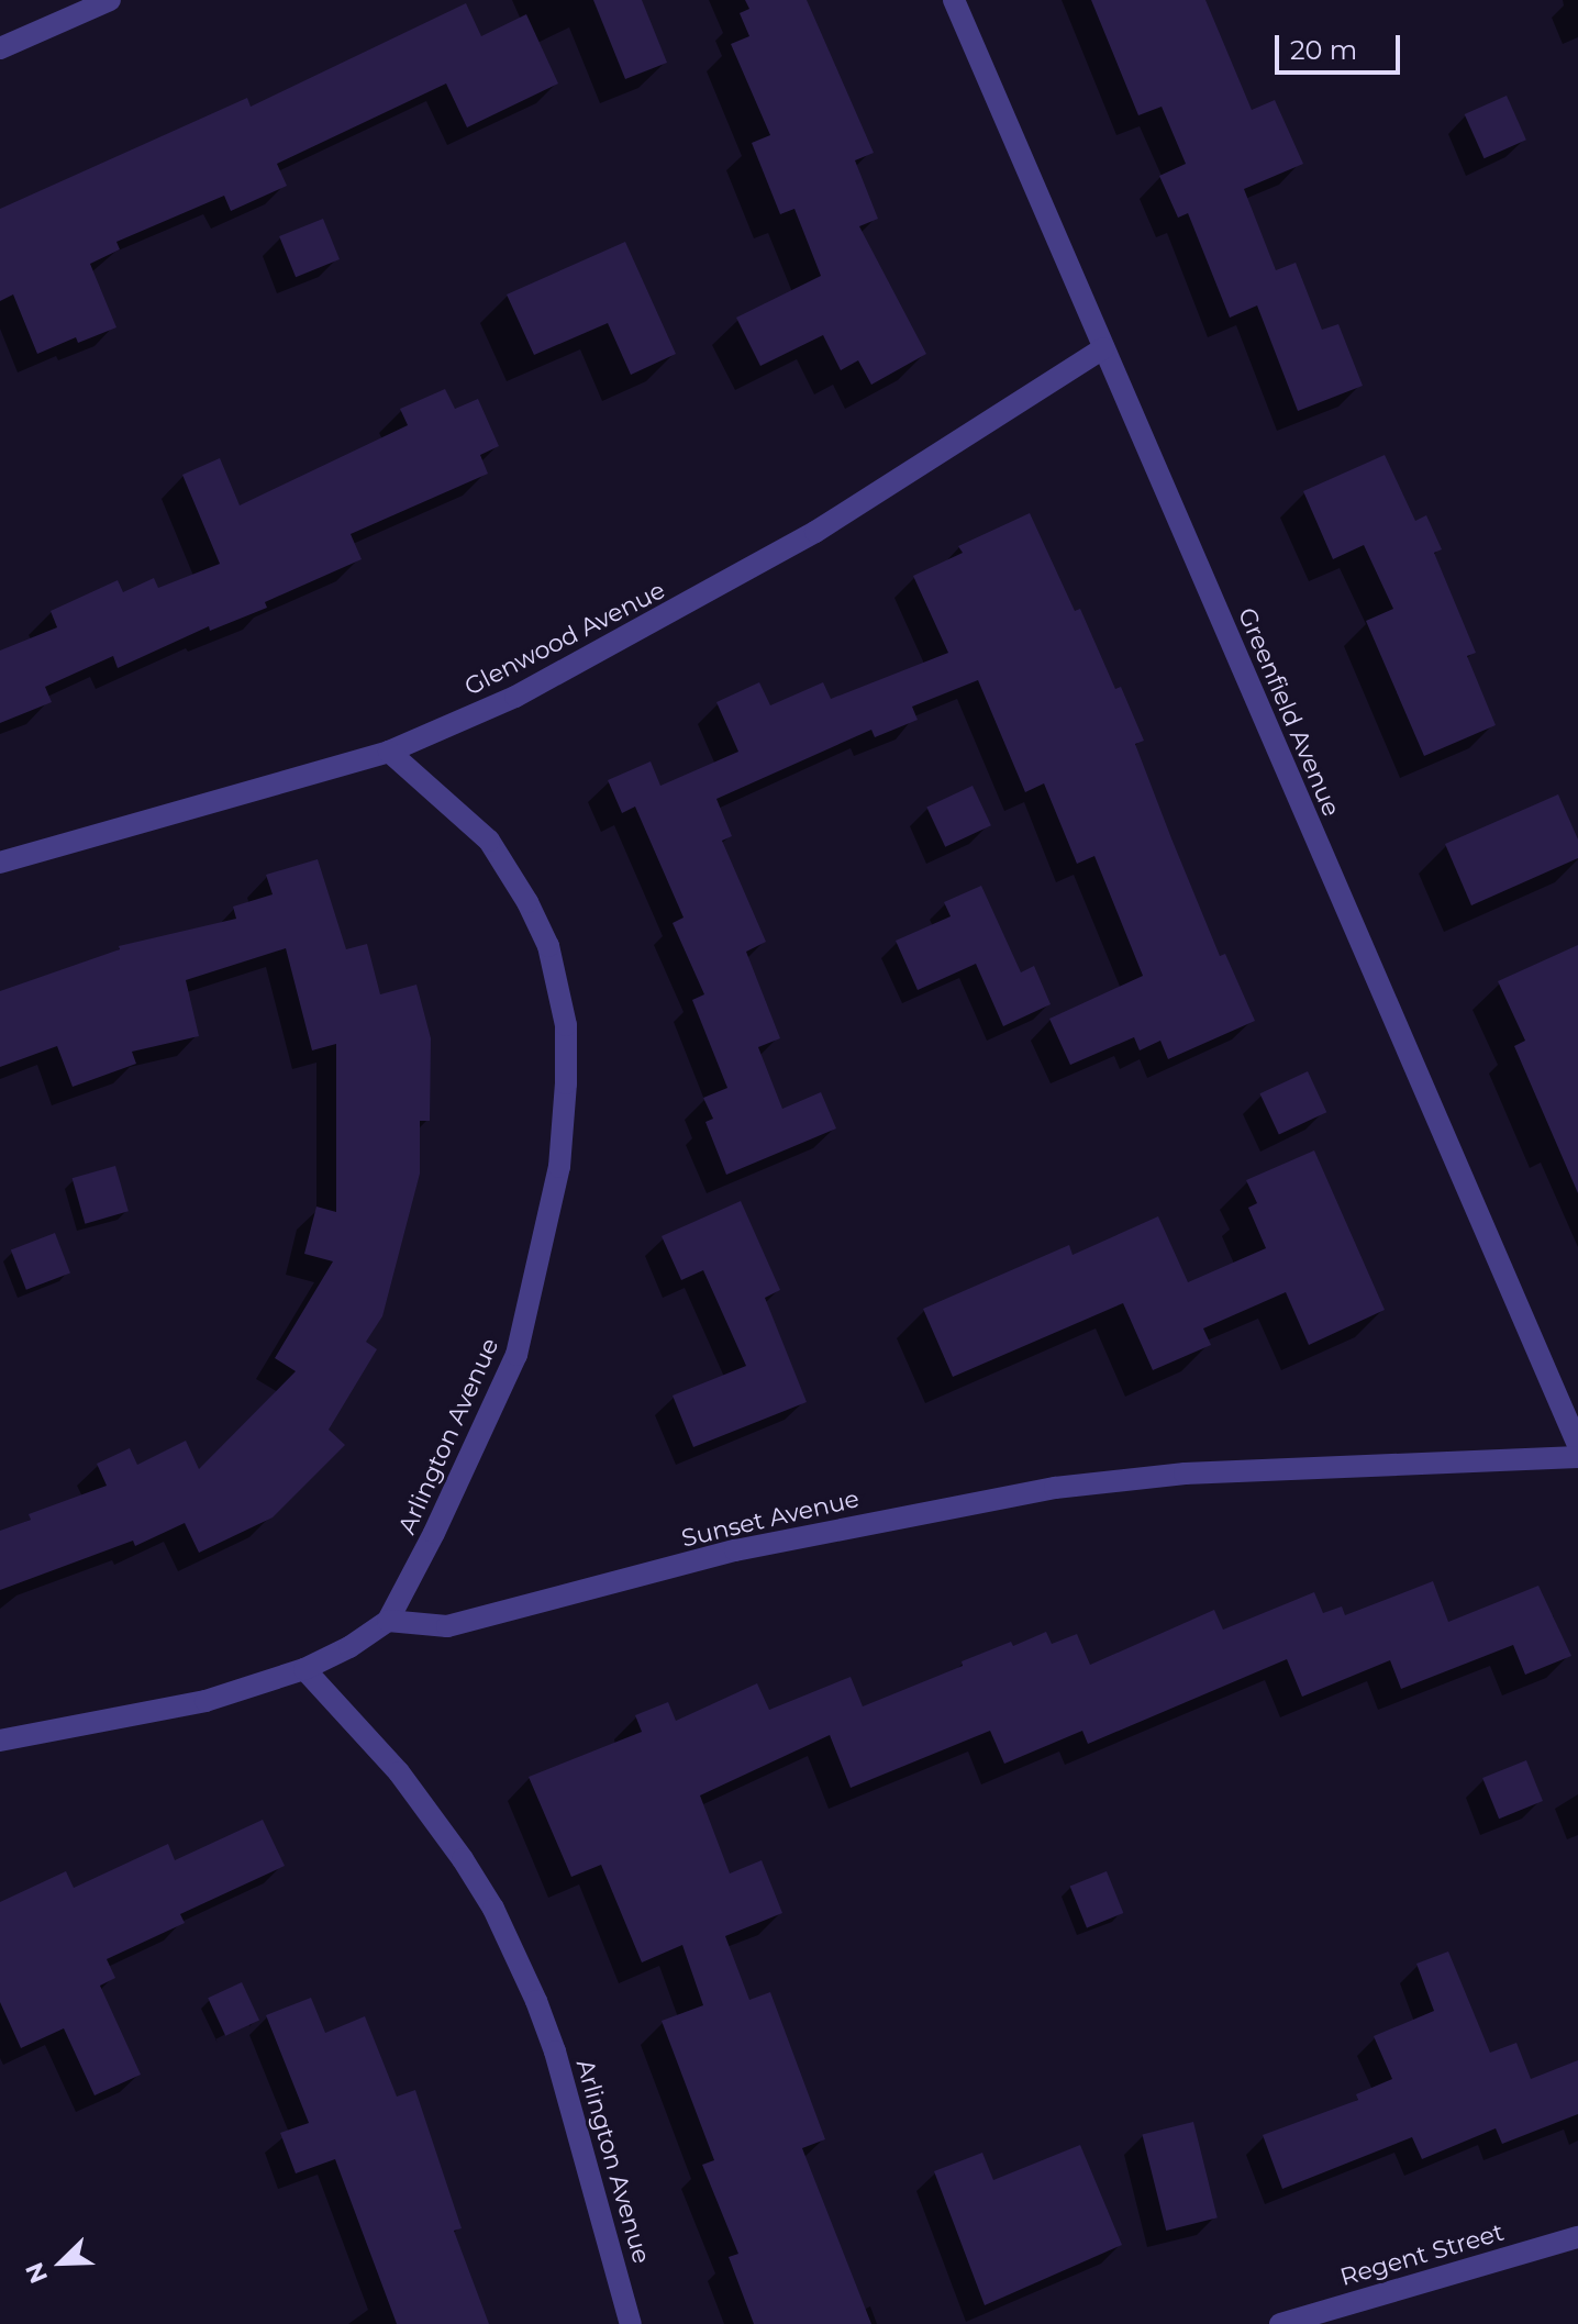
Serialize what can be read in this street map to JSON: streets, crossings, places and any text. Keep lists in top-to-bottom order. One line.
{"streets":{"street":["Glenwood Avenue","Greenfield Avenue","Arlington Avenue","Sunset Avenue","Regent Street"]},"crossings":[["Glenwood Avenue","Greenfield Avenue"],["Glenwood Avenue","Arlington Avenue"],["Arlington Avenue","Sunset Avenue"]],"scale_bar":"20 m","north":"bottom left"}
